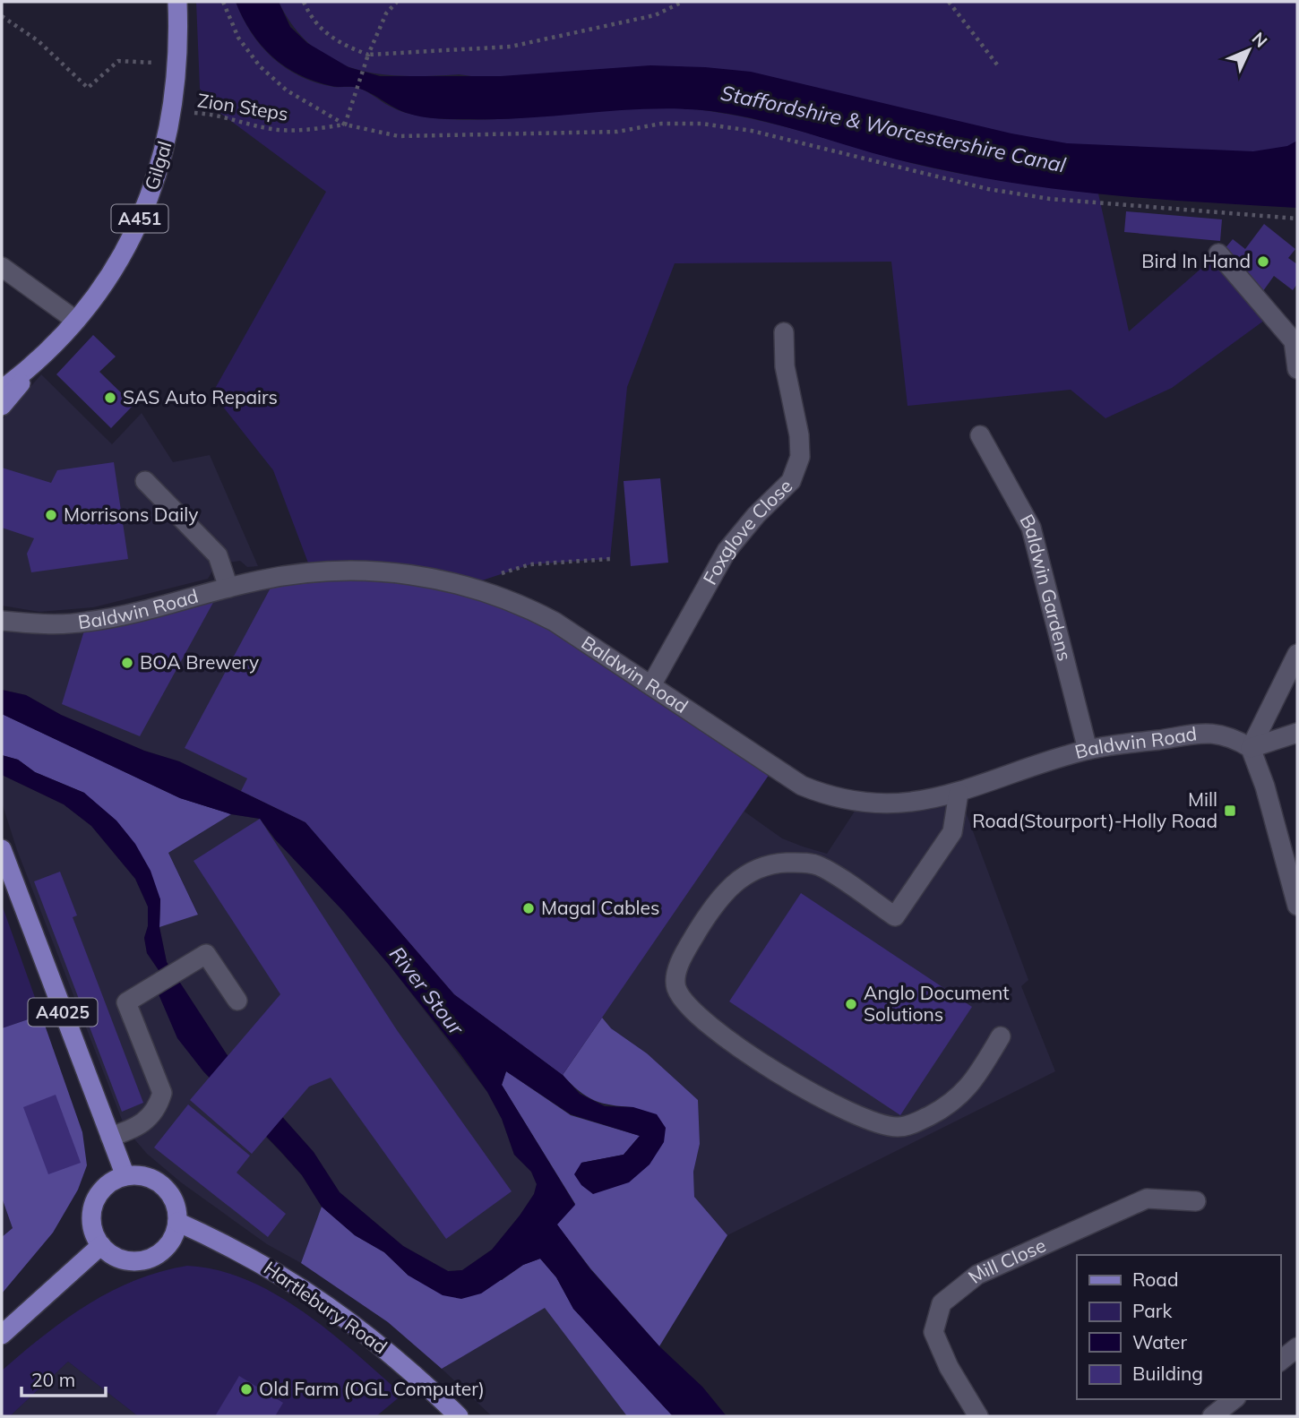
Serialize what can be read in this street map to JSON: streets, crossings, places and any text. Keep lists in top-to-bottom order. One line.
{"streets":{"main road":["Gilgal","A451","A4025","Hartlebury Road"],"street":["Foxglove Close","Baldwin Gardens","Baldwin Road","Mill Close"],"path":["Zion Steps"]},"crossings":[["Zion Steps","Gilgal"],["Foxglove Close","Baldwin Road"],["Baldwin Gardens","Baldwin Road"],["A4025","Hartlebury Road"]],"water":["Staffordshire & Worcestershire Canal","River Stour"],"places":{"other":["Bird In Hand","SAS Auto Repairs","Morrisons Daily","BOA Brewery","Magal Cables","Anglo Document Solutions","Old Farm (OGL Computer)"],"transit":["Mill Road(Stourport)-Holly Road"]},"legend":["Road","Park","Water","Building"],"scale_bar":"20 m","north":"top right"}
